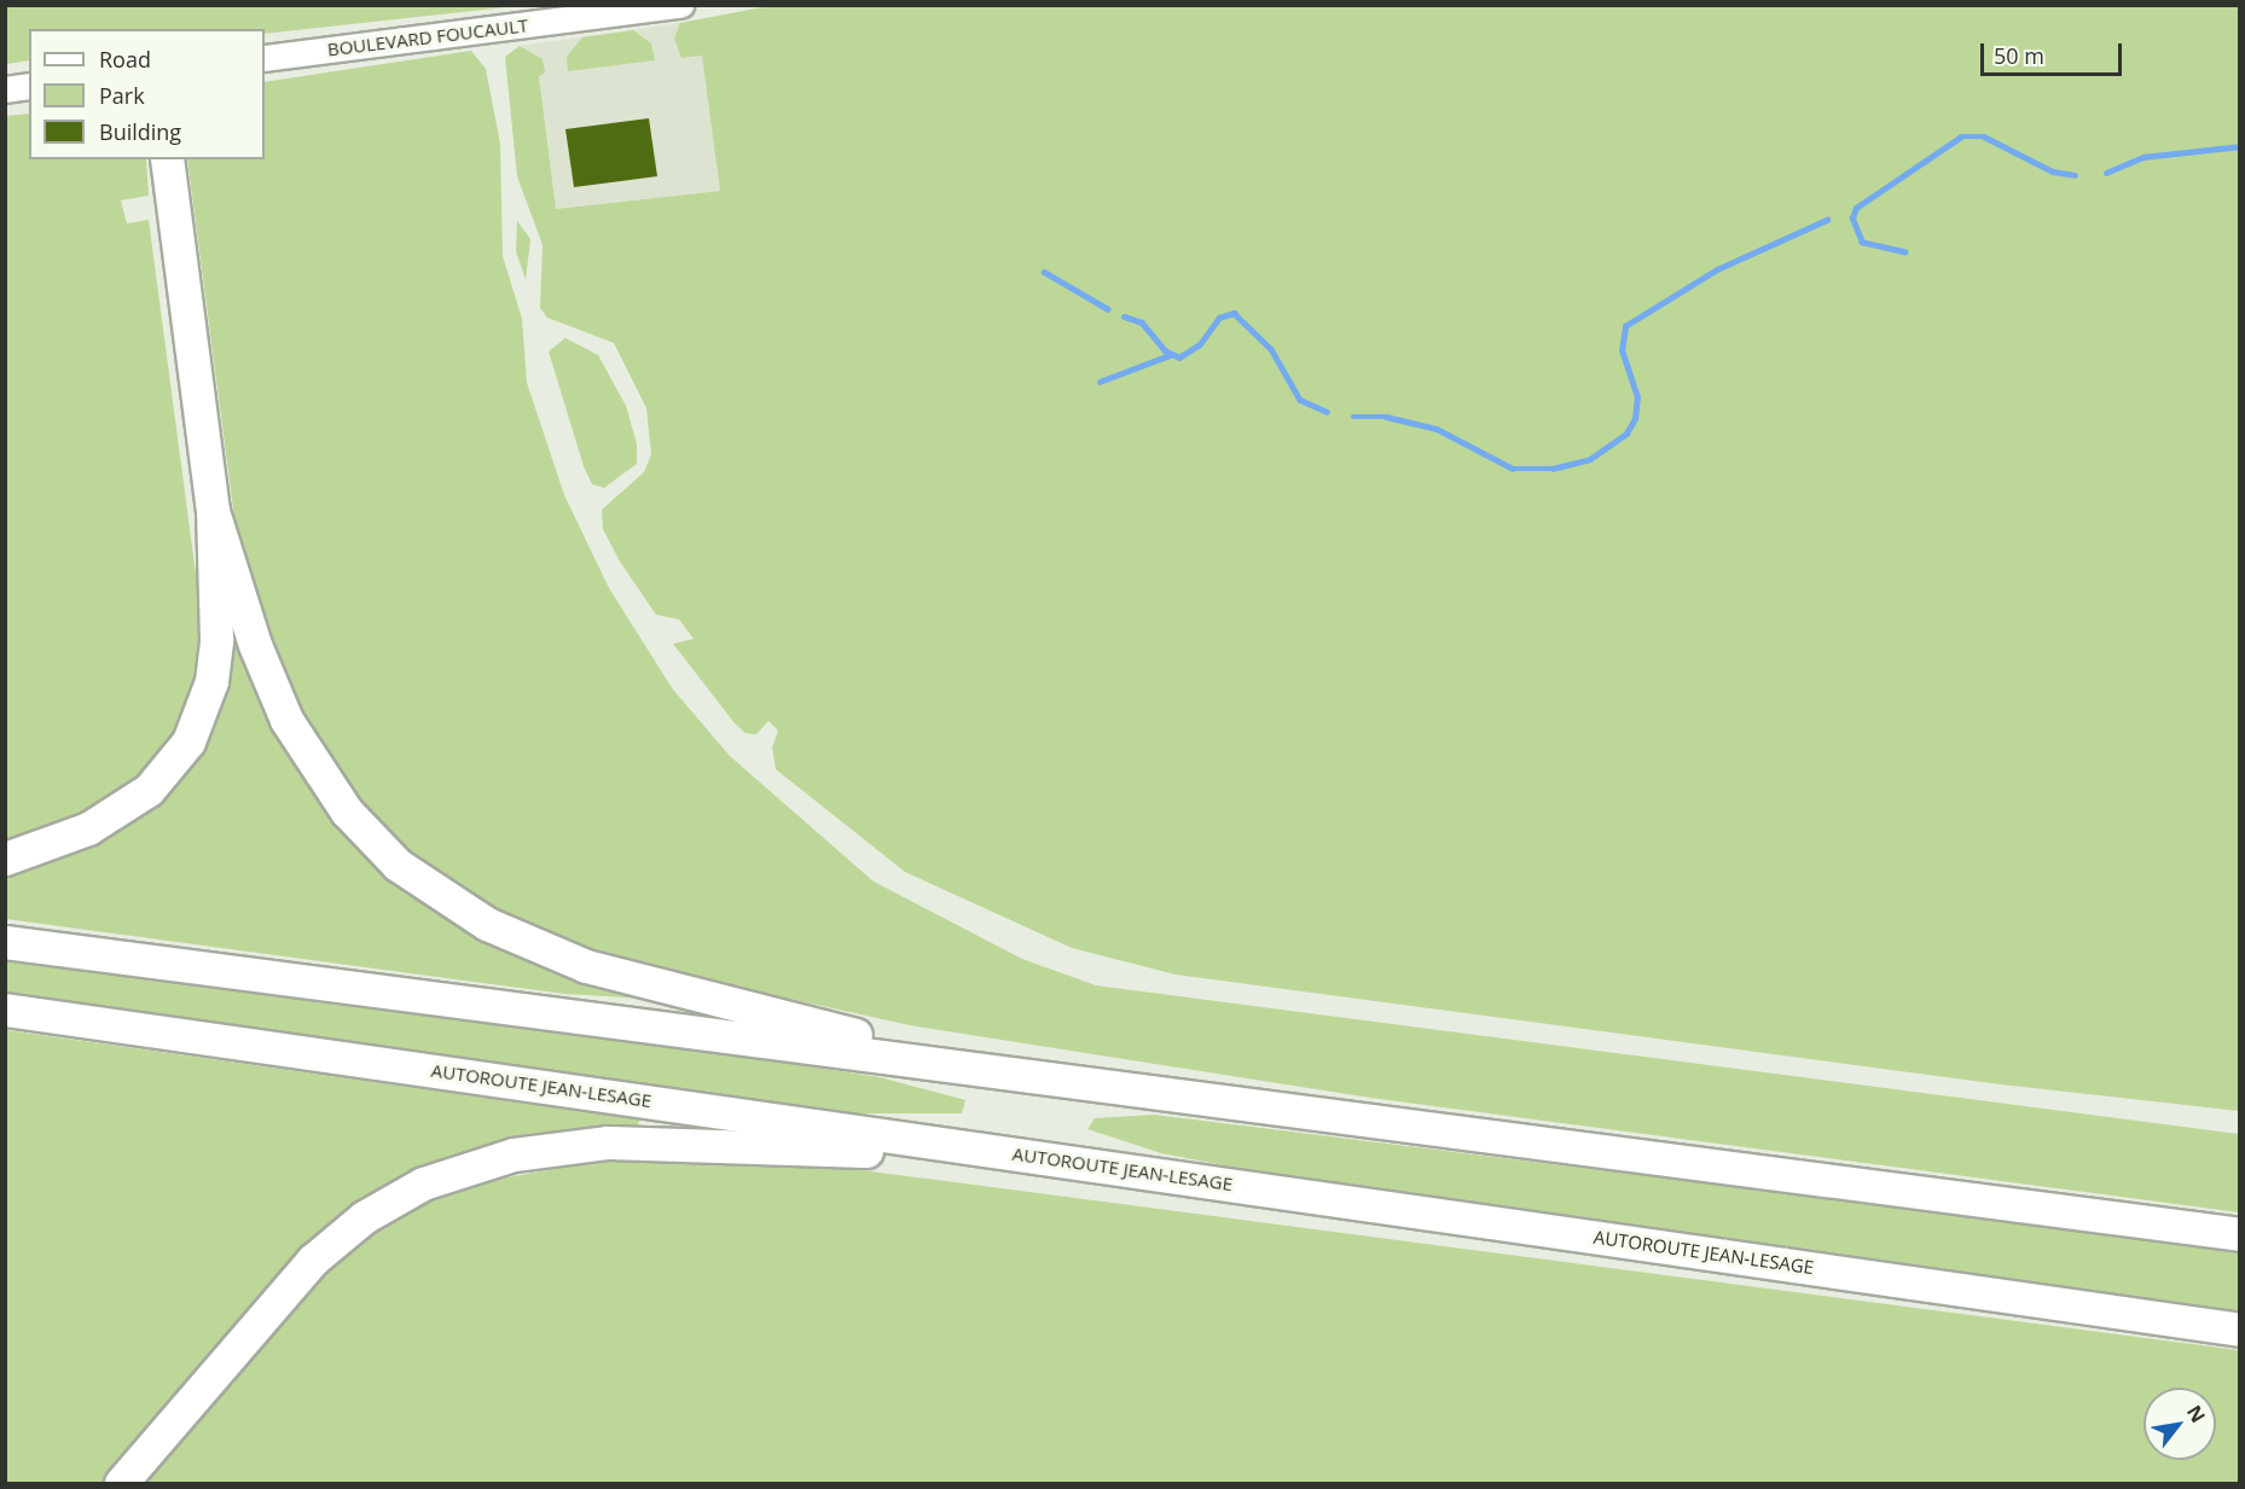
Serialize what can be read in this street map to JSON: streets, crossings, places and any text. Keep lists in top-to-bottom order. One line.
{"streets":{"highway":["AUTOROUTE JEAN-LESAGE"],"street":["BOULEVARD FOUCAULT"]},"legend":["Road","Park","Building"],"scale_bar":"50 m","north":"top right"}
